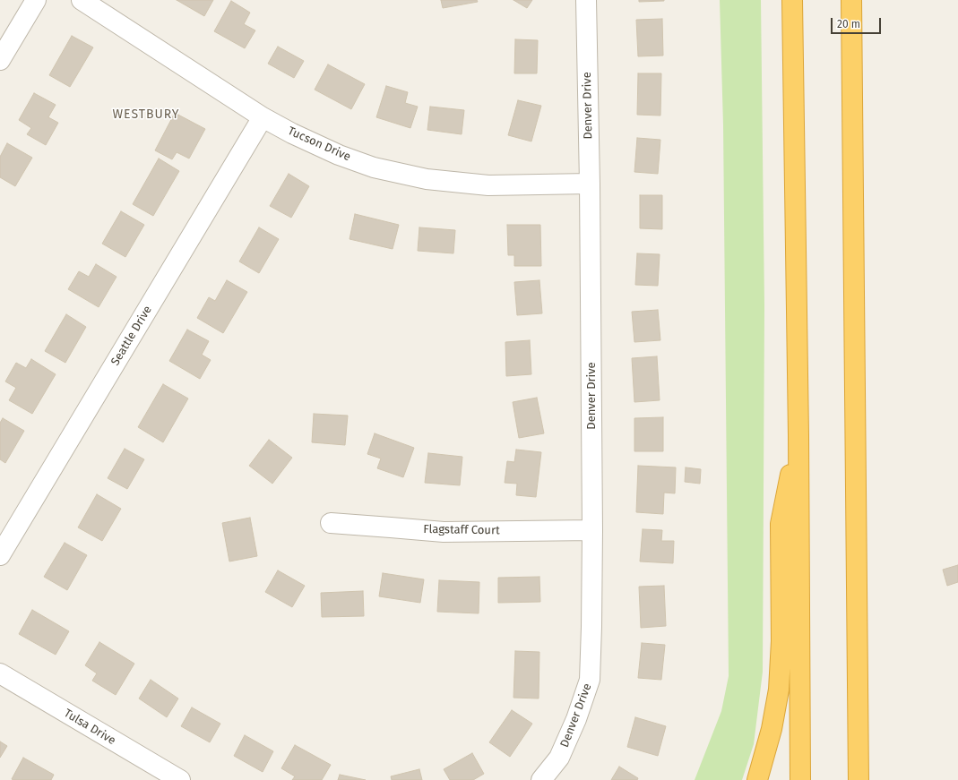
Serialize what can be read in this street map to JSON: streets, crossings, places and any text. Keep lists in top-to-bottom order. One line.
{"streets":{"street":["Denver Drive","Tucson Drive","Seattle Drive","Flagstaff Court","Tulsa Drive"]},"crossings":[["Denver Drive","Tucson Drive"],["Denver Drive","Flagstaff Court"],["Tucson Drive","Seattle Drive"]],"districts":["WESTBURY"],"scale_bar":"20 m"}
